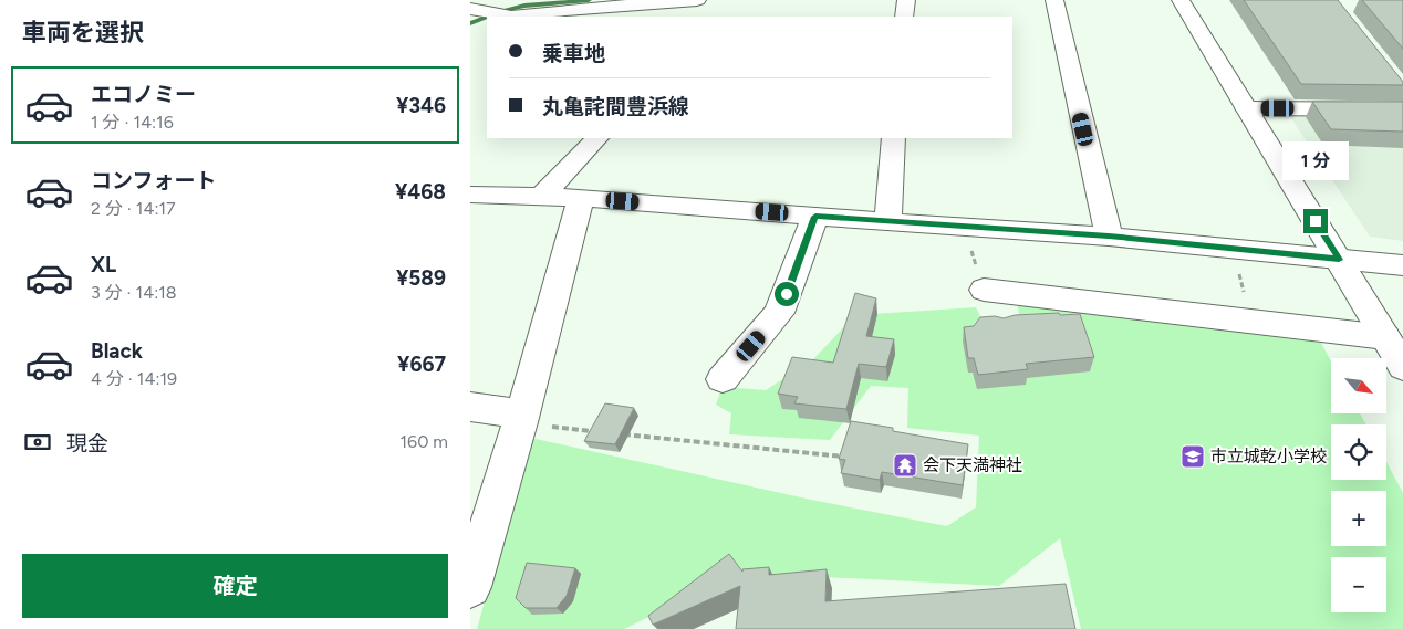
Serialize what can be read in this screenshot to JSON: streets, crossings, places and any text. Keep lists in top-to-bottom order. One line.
{"places":{"school or university":["市立城乾小学校"],"temple":["会下天満神社"]},"north":"bottom right","page":{"heading":"車両を選択","banner":["乗車地","丸亀詫間豊浜線"],"list":[{"name":"エコノミー","note":"1 分 · 14:16","value":"¥346"},{"name":"コンフォート","note":"2 分 · 14:17","value":"¥468"},{"name":"XL","note":"3 分 · 14:18","value":"¥589"},{"name":"Black","note":"4 分 · 14:19","value":"¥667"}],"bubble":"1 分","map_buttons":["+","−"],"pay":["現金","160 m"],"buttons":"確定"}}
